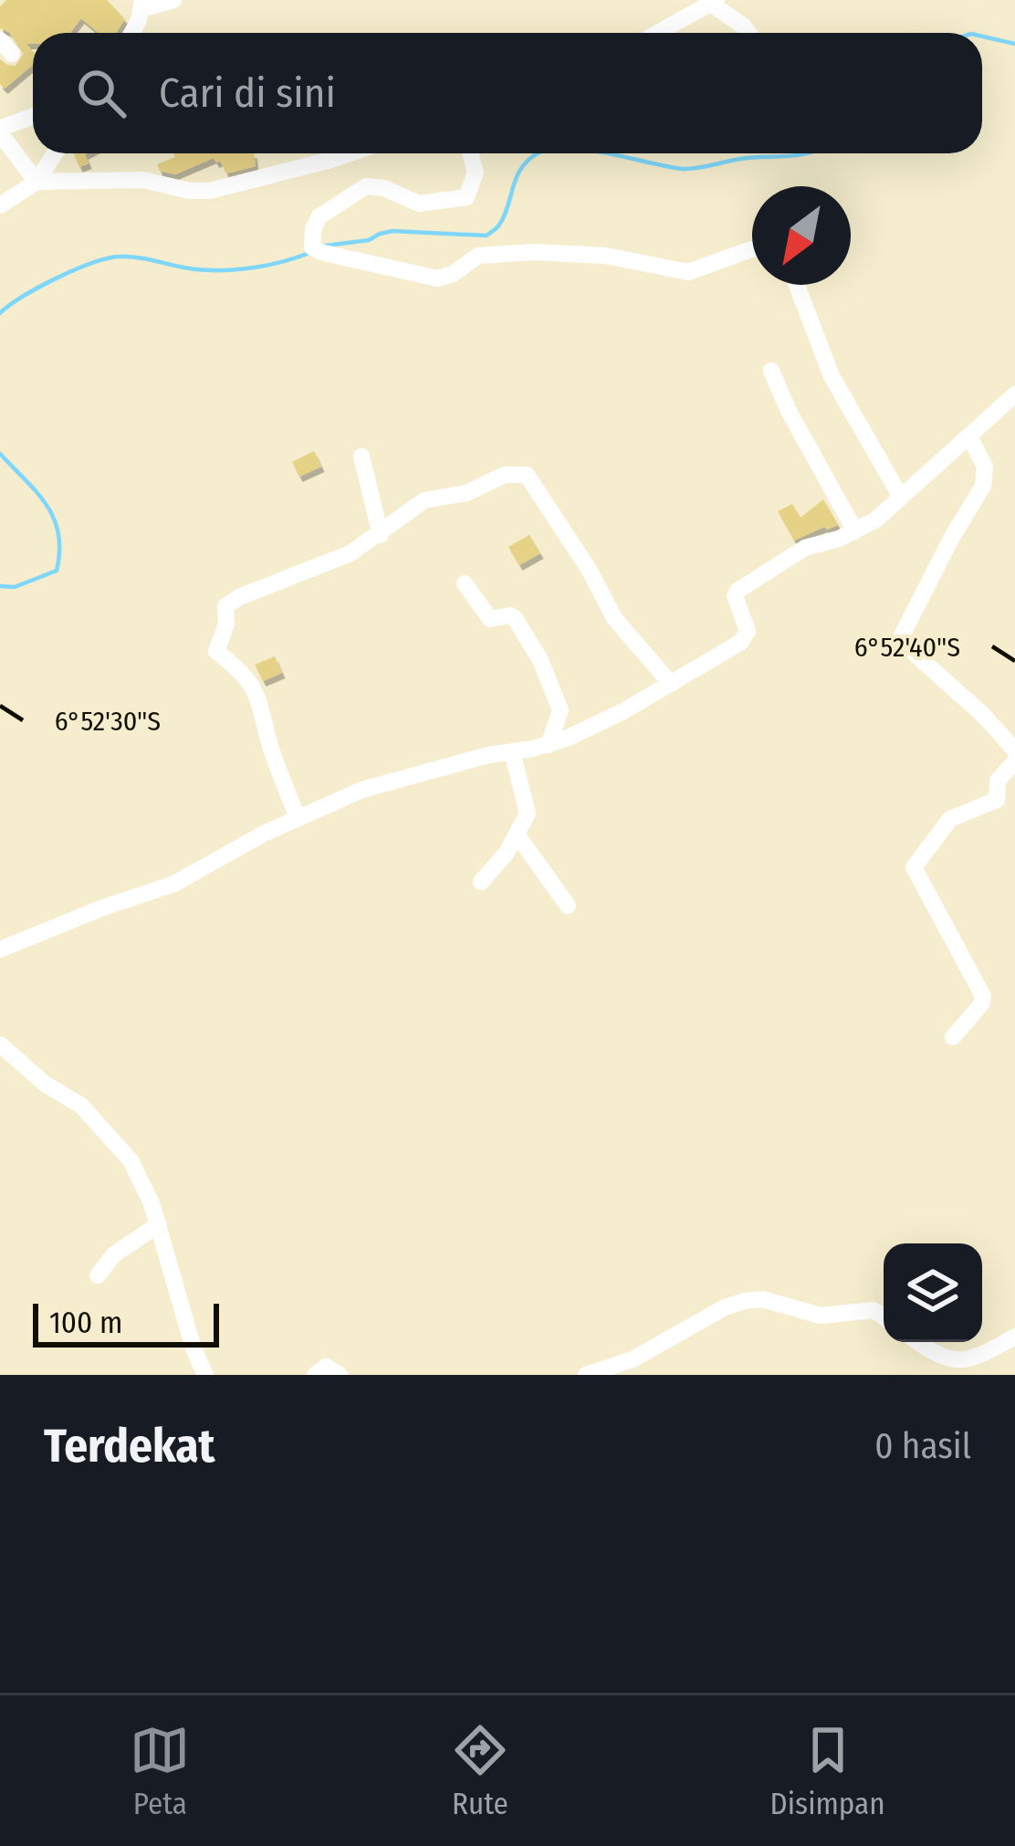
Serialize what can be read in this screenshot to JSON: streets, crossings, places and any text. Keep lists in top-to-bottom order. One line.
{"scale_bar":"100 m","north":"bottom left","page":{"search":"Cari di sini","scale":"100 m","heading":["Terdekat","0 hasil"],"nav":["Peta","Rute","Disimpan"]},"coordinates":["6°52'40\"S","6°52'30\"S"]}
